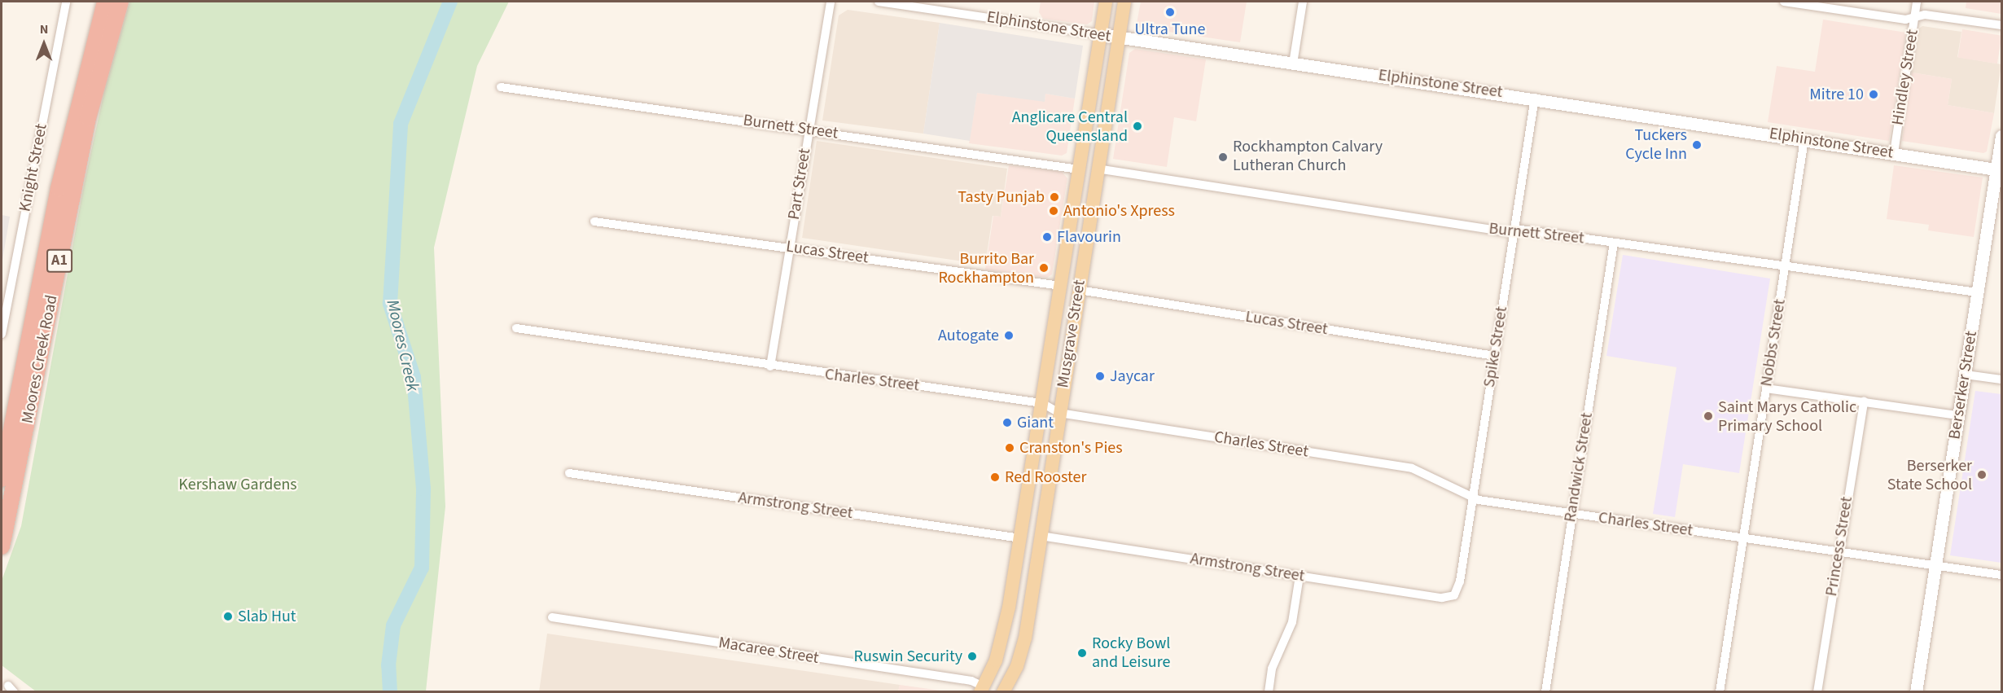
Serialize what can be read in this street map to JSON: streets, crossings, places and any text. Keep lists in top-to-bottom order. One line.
{"streets":{"highway":["A1","Moores Creek Road"],"main road":["Musgrave Street"],"street":["Elphinstone Street","Hindley Street","Burnett Street","Knight Street","Part Street","Lucas Street","Nobbs Street","Spike Street","Charles Street","Berserker Street","Randwick Street","Armstrong Street","Princess Street","Macaree Street"]},"crossings":[["Elphinstone Street","Hindley Street"],["Elphinstone Street","Musgrave Street"],["Elphinstone Street","Nobbs Street"],["Elphinstone Street","Spike Street"],["Elphinstone Street","Berserker Street"],["Burnett Street","Part Street"],["Burnett Street","Musgrave Street"],["Burnett Street","Nobbs Street"],["Burnett Street","Spike Street"],["Burnett Street","Berserker Street"],["Burnett Street","Randwick Street"],["Part Street","Lucas Street"],["Part Street","Charles Street"],["Lucas Street","Musgrave Street"],["Lucas Street","Spike Street"],["Musgrave Street","Charles Street"],["Musgrave Street","Armstrong Street"],["Musgrave Street","Macaree Street"],["Nobbs Street","Charles Street"],["Spike Street","Charles Street"],["Spike Street","Armstrong Street"],["Charles Street","Berserker Street"],["Charles Street","Randwick Street"],["Charles Street","Princess Street"]],"water":["Moores Creek"],"parks":["Kershaw Gardens"],"places":["Ultra Tune","Mitre 10","Anglicare Central Queensland","Tuckers Cycle Inn","Rockhampton Calvary Lutheran Church","Tasty Punjab","Antonio's Xpress","Flavourin","Burrito Bar Rockhampton","Autogate","Jaycar","Saint Marys Catholic Primary School","Giant","Cranston's Pies","Berserker State School","Red Rooster","Slab Hut","Rocky Bowl and Leisure","Ruswin Security"],"north":"top"}
